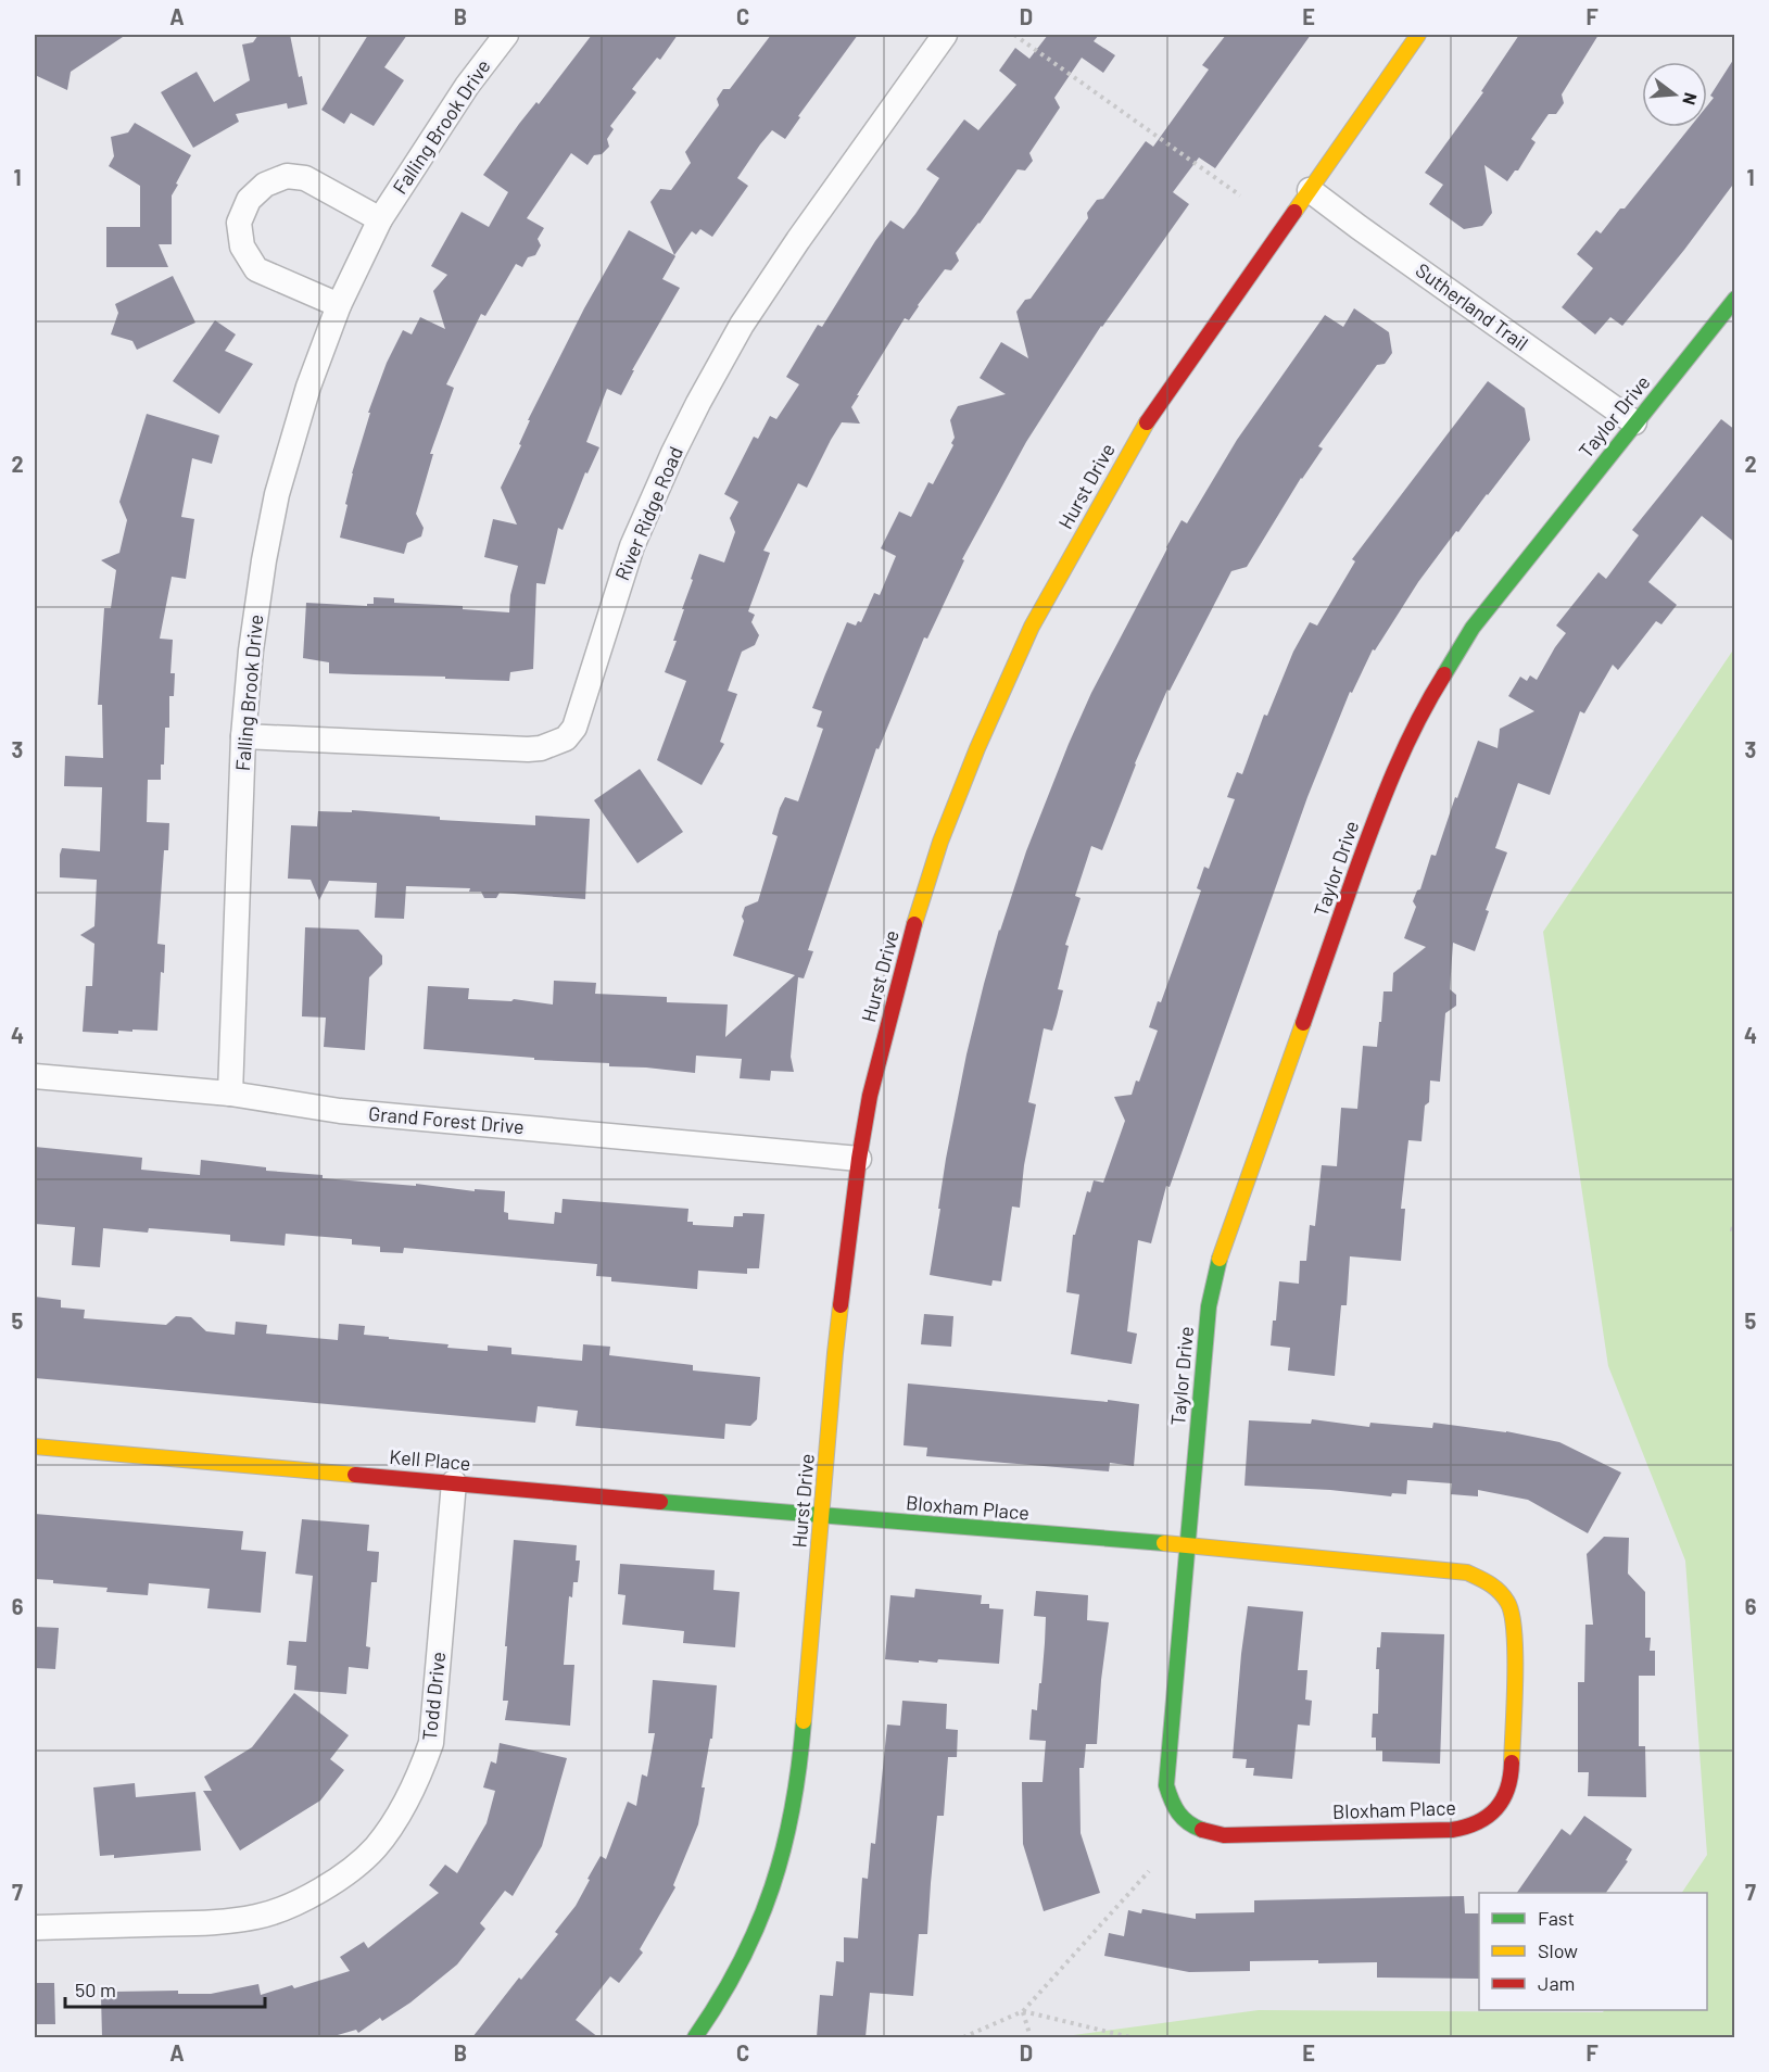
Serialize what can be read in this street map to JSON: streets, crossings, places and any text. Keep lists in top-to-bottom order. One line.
{"streets":{"street":["Falling Brook Drive","Sutherland Trail","Taylor Drive","Hurst Drive","River Ridge Road","Grand Forest Drive","Kell Place","Bloxham Place","Todd Drive"]},"crossings":[["Falling Brook Drive","River Ridge Road"],["Falling Brook Drive","Grand Forest Drive"],["Sutherland Trail","Taylor Drive"],["Sutherland Trail","Hurst Drive"],["Taylor Drive","Bloxham Place"],["Hurst Drive","Grand Forest Drive"],["Hurst Drive","Kell Place"],["Hurst Drive","Bloxham Place"],["Kell Place","Bloxham Place"],["Kell Place","Todd Drive"]],"legend":["Fast","Slow","Jam"],"scale_bar":"50 m","north":"right","grid":{"columns":["A","B","C","D","E","F"],"rows":["1","2","3","4","5","6","7"]}}
